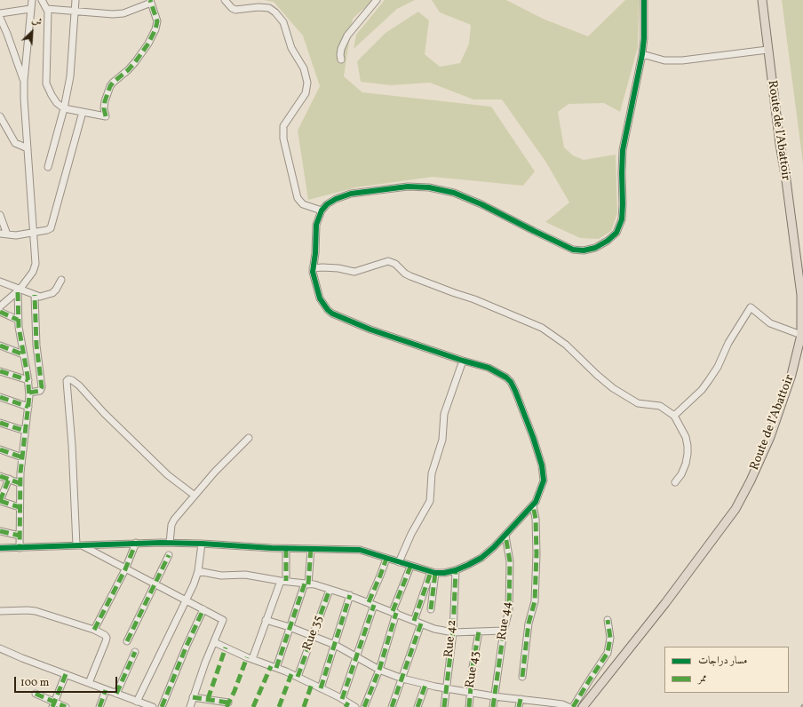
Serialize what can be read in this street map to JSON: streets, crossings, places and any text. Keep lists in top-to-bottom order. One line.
{"streets":{"main road":["Route de l’Abattoir"],"street":["Rue 44","Rue 35","Rue 42","Rue 43"]},"legend":["مسار دراجات","ممر"],"scale_bar":"100 m","north":"top right"}
